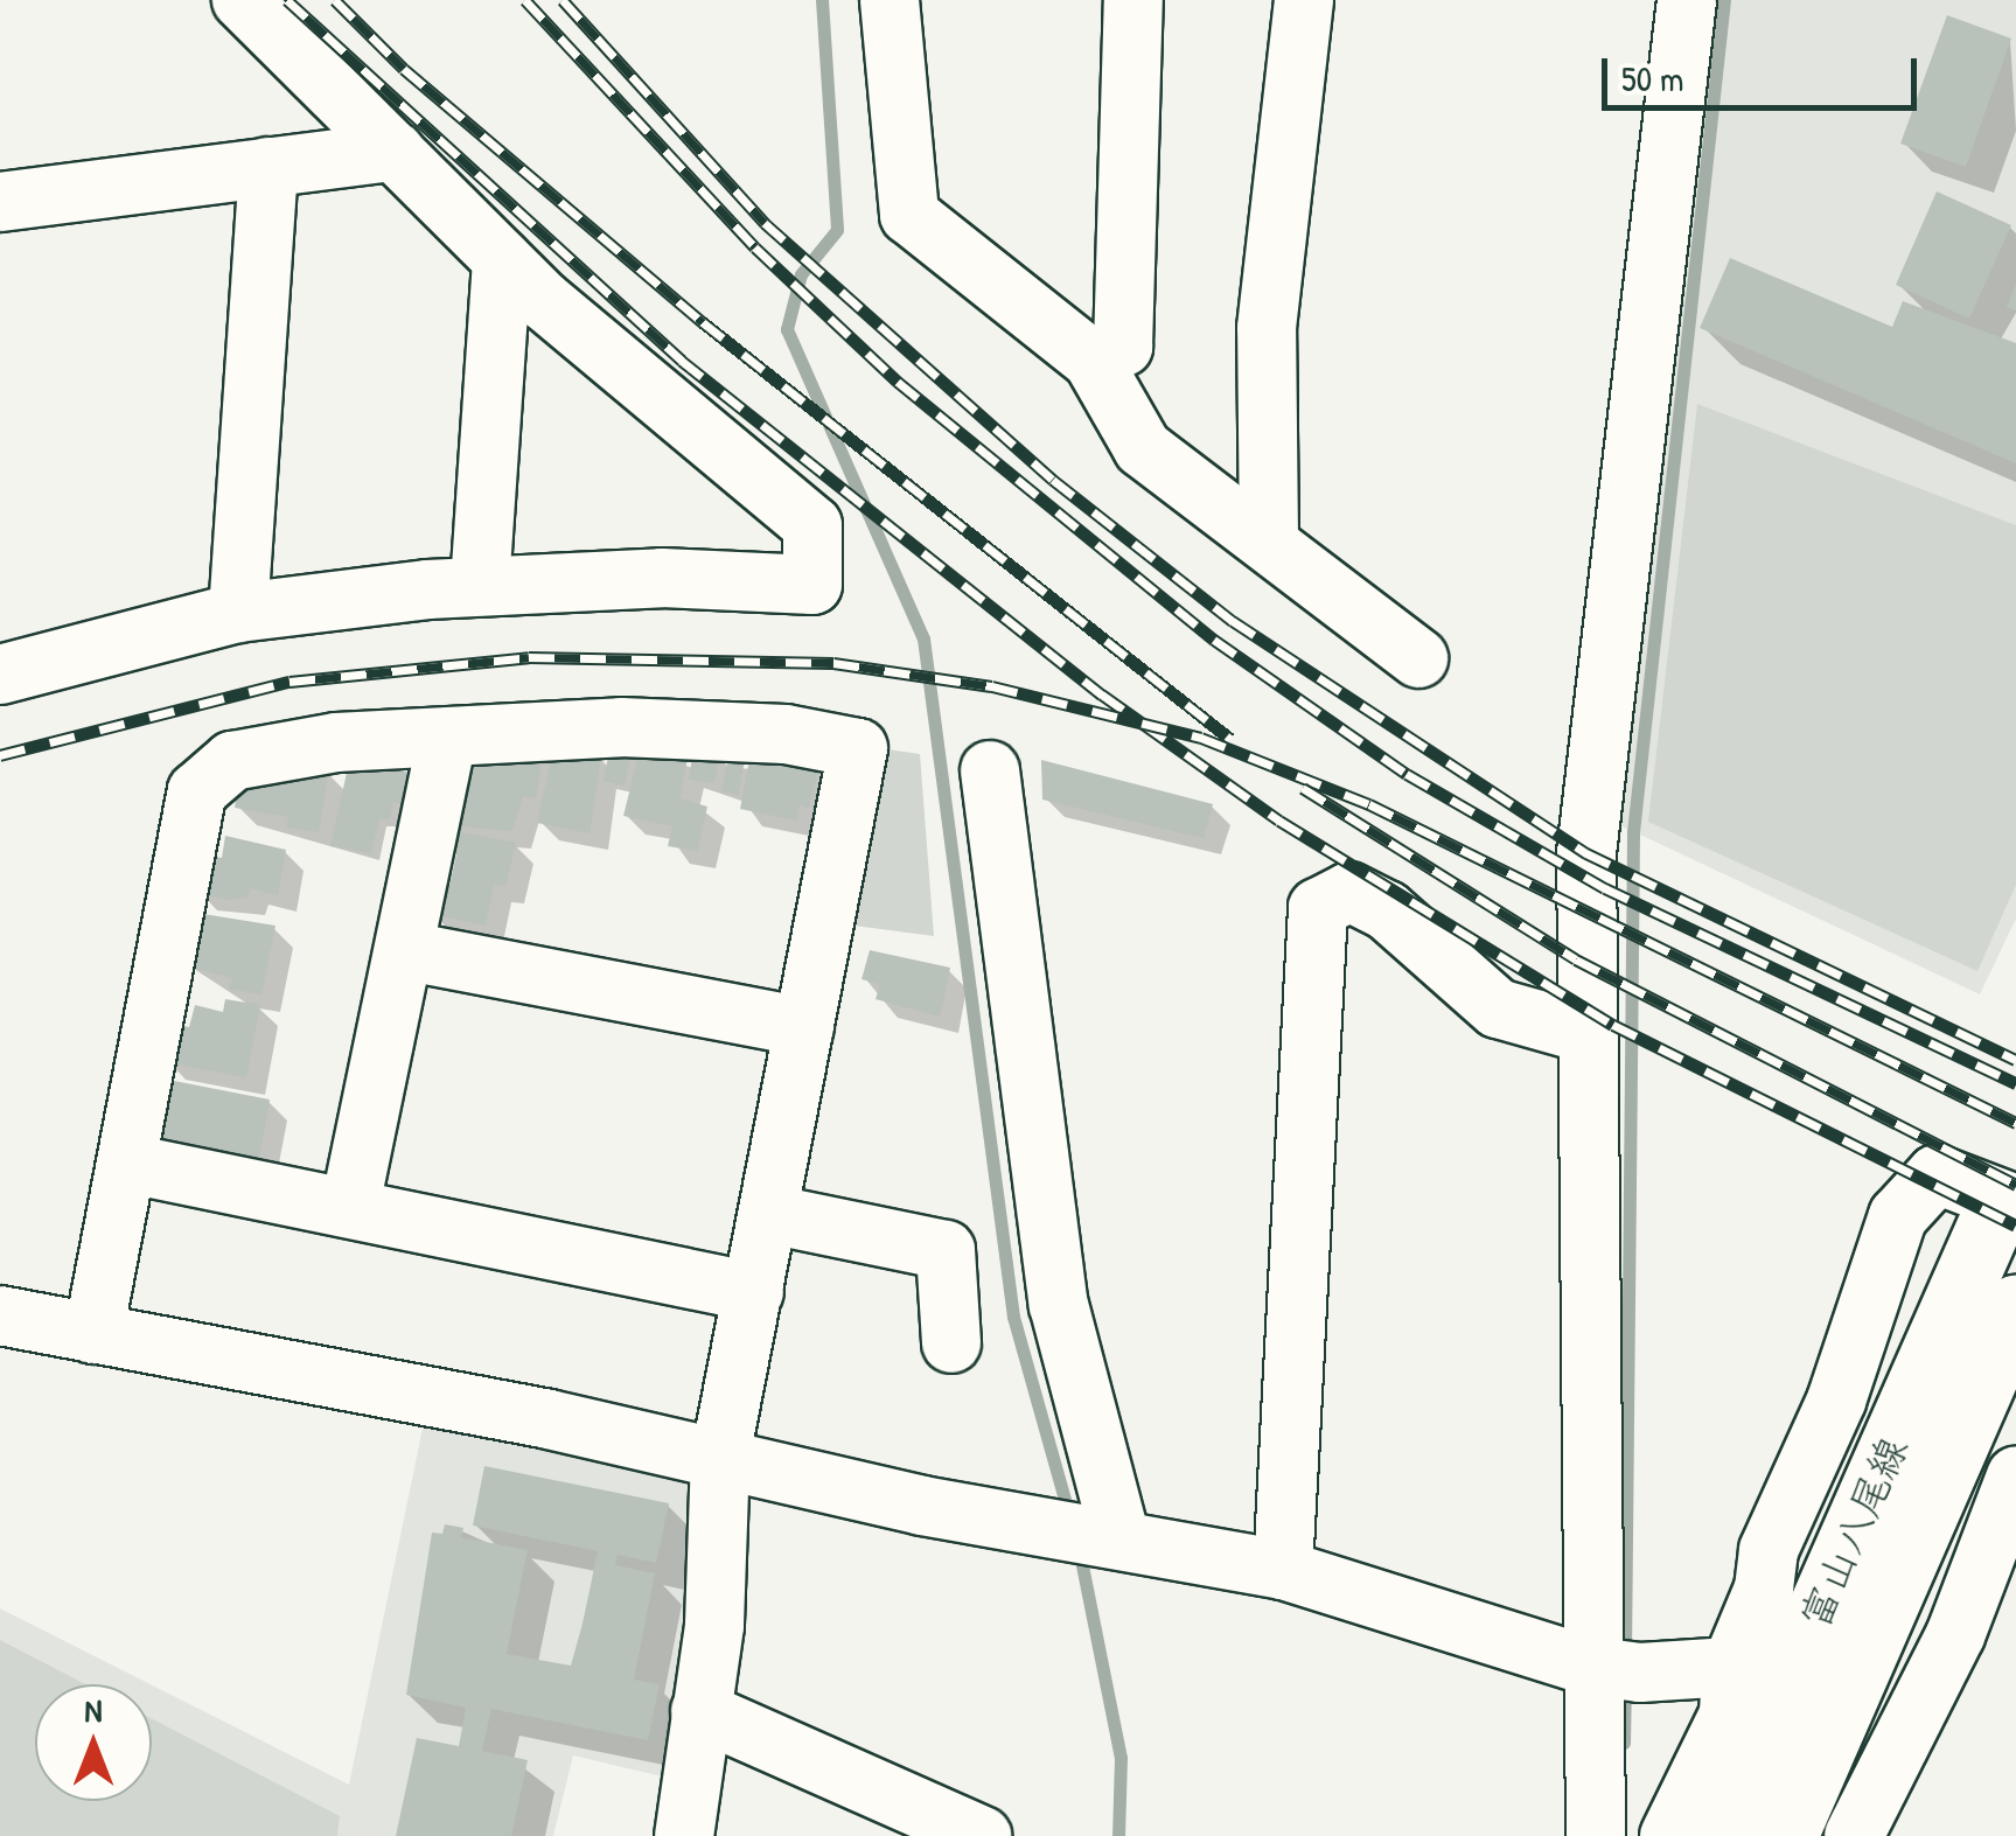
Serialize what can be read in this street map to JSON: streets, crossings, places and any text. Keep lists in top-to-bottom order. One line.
{"streets":{"main road":["富山八尾線"]},"scale_bar":"50 m","north":"top"}
